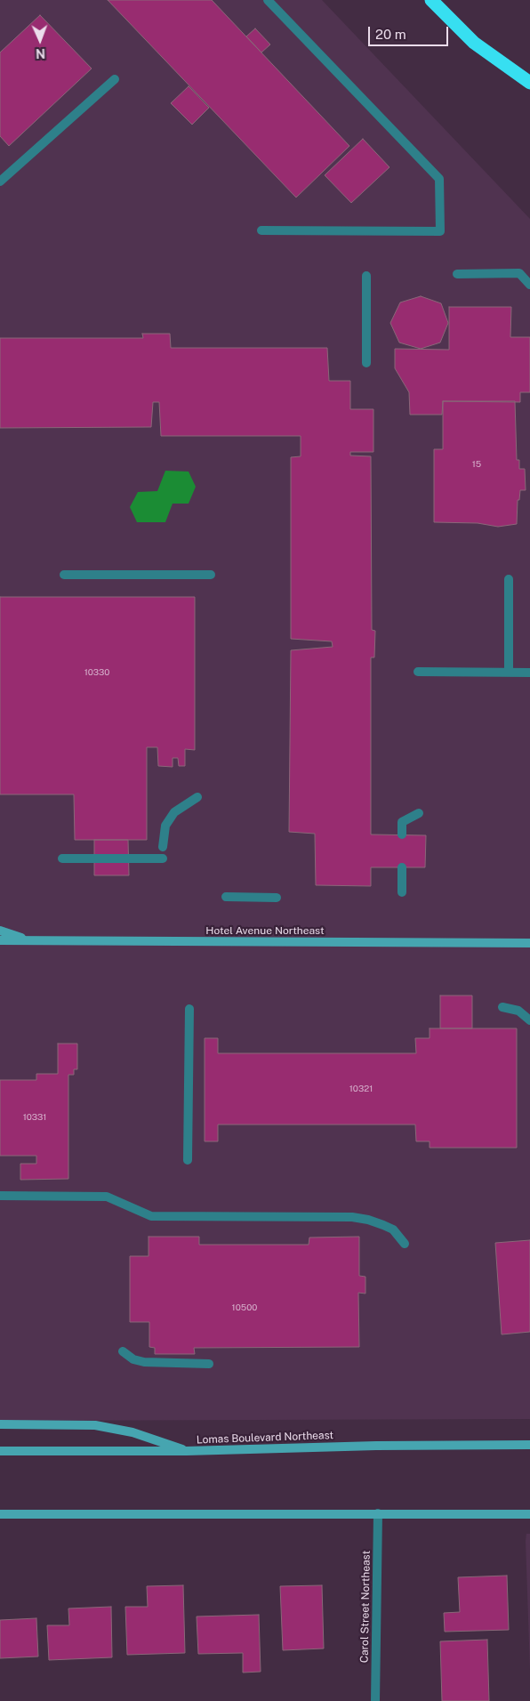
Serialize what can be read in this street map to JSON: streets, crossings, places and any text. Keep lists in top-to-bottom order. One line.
{"streets":{"main road":["Hotel Avenue Northeast","Lomas Boulevard Northeast"],"street":["Carol Street Northeast"]},"house_numbers":["15","10330","10321","10331","10500"],"scale_bar":"20 m","north":"bottom"}
